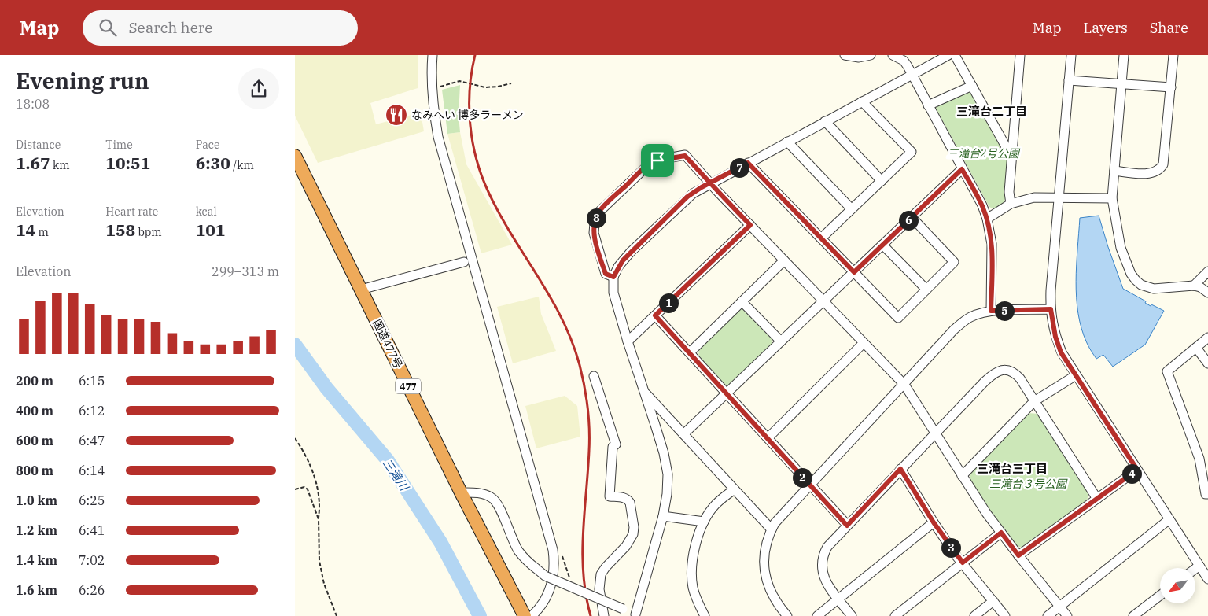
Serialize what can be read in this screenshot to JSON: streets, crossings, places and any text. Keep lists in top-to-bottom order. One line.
{"streets":{"highway":["国道477号","477"]},"districts":["三滝台二丁目","三滝台三丁目"],"water":["三滝川"],"parks":["三滝台2号公園","三滝台３号公園"],"places":{"restaurant":["なみへい 博多ラーメン"]},"north":"bottom left","page":{"header":"Map","search":"Search here","nav":["Map","Layers","Share"],"heading":["Evening run","18:08"],"stats":[["Distance","1.67 km"],["Time","10:51"],["Pace","6:30 /km"],["Elevation","14 m"],["Heart rate","158 bpm"],["kcal","101"]],"pins":["7","8","6","1","5","4","2","3"],"chart":["Elevation","299–313 m"],"list":[{"name":"200 m","note":"6:15"},{"name":"400 m","note":"6:12"},{"name":"600 m","note":"6:47"},{"name":"800 m","note":"6:14"},{"name":"1.0 km","note":"6:25"},{"name":"1.2 km","note":"6:41"},{"name":"1.4 km","note":"7:02"},{"name":"1.6 km","note":"6:26"}]}}
